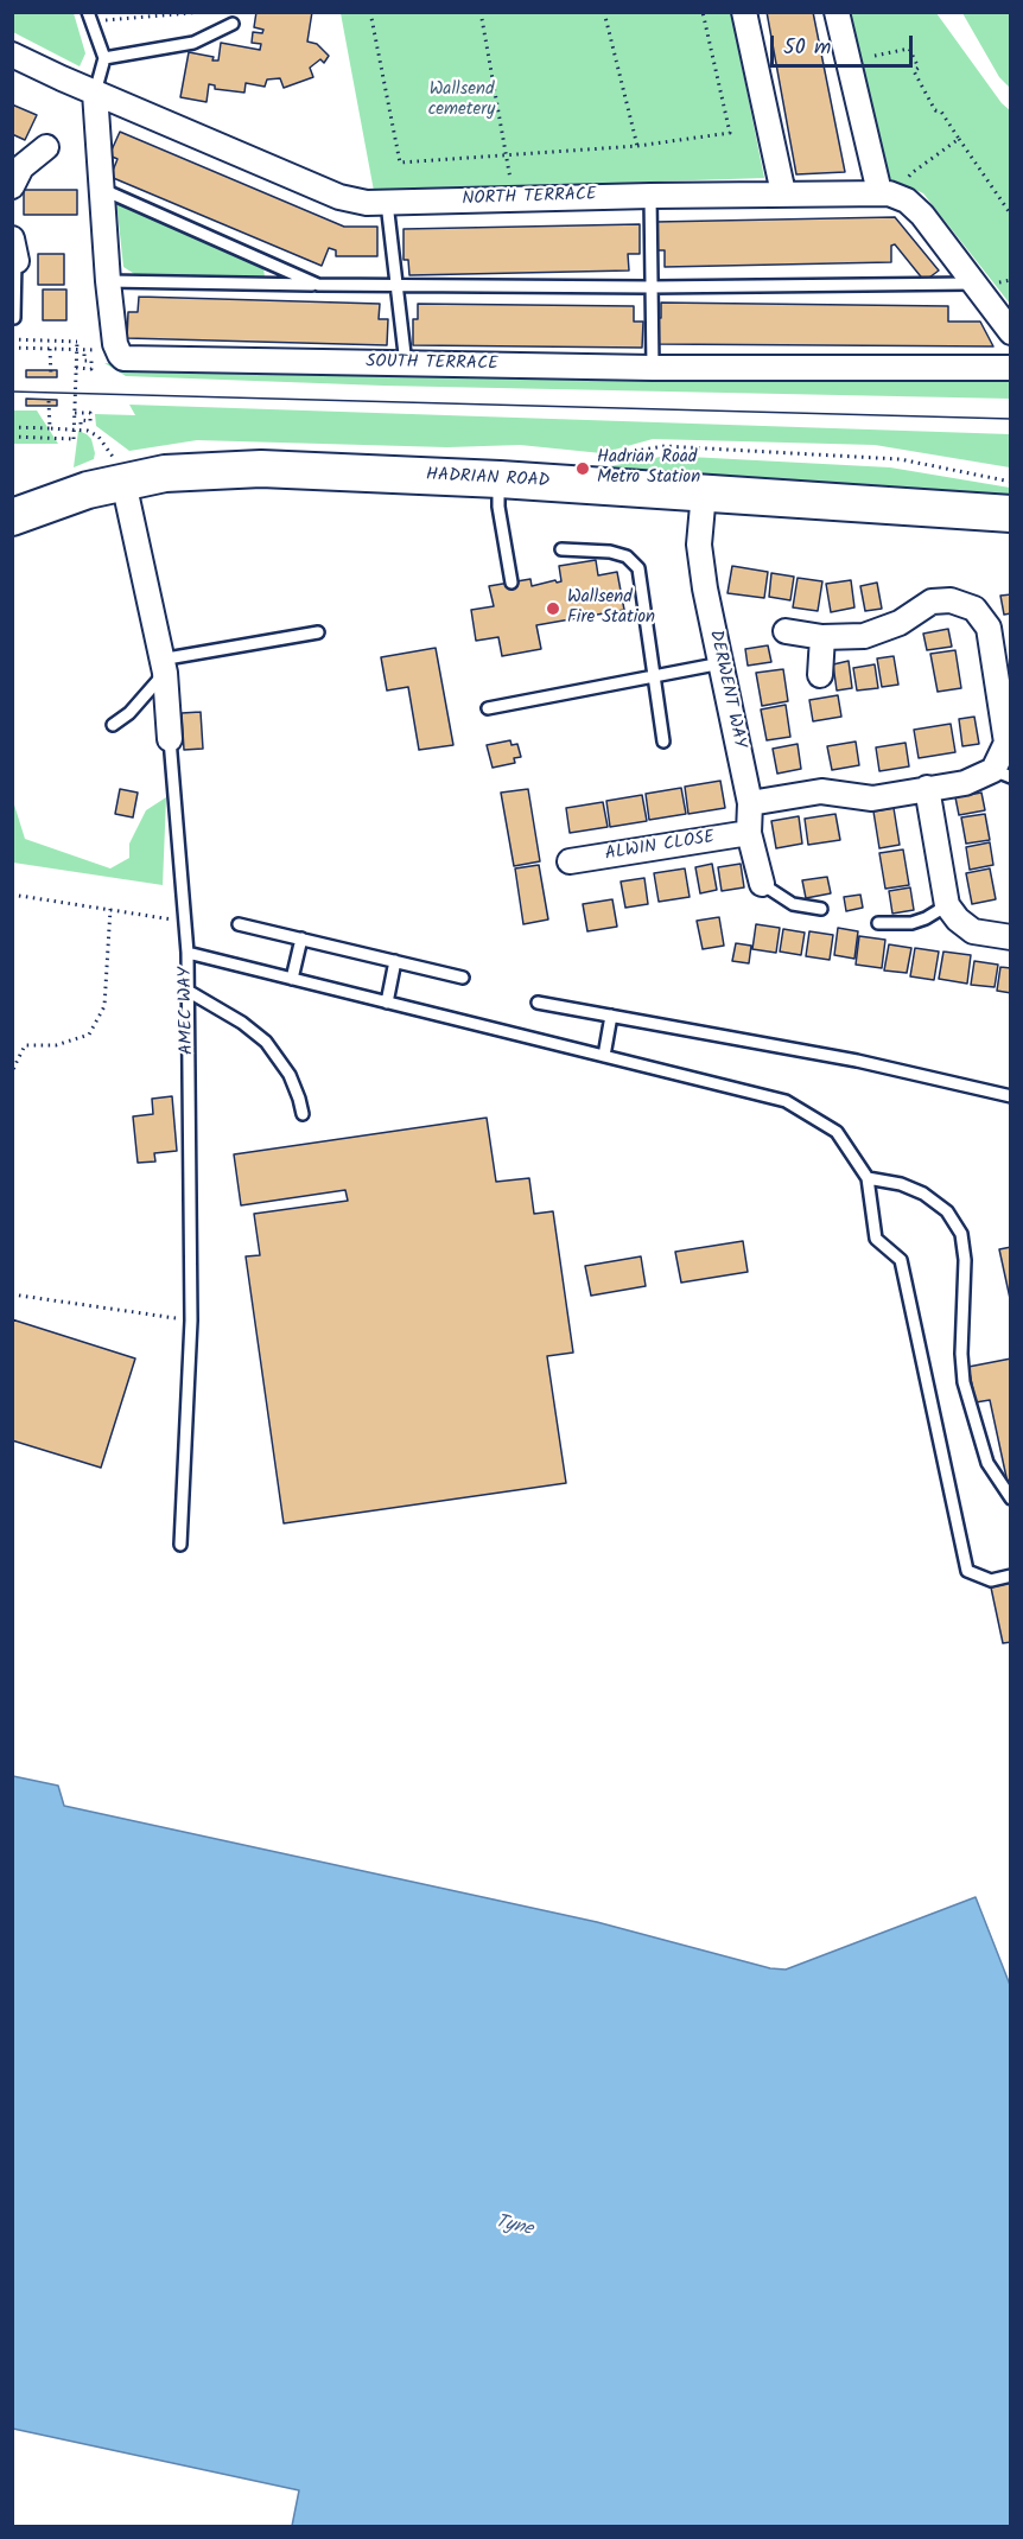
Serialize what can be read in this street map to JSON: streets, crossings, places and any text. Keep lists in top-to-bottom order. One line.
{"streets":{"main road":["HADRIAN ROAD"],"street":["NORTH TERRACE","SOUTH TERRACE","DERWENT WAY","ALWIN CLOSE","AMEC WAY"]},"crossings":[["NORTH TERRACE","SOUTH TERRACE"],["HADRIAN ROAD","DERWENT WAY"],["HADRIAN ROAD","AMEC WAY"],["DERWENT WAY","ALWIN CLOSE"]],"water":["Tyne"],"parks":["Wallsend cemetery"],"places":["Hadrian Road Metro Station","Wallsend Fire Station"],"scale_bar":"50 m"}
